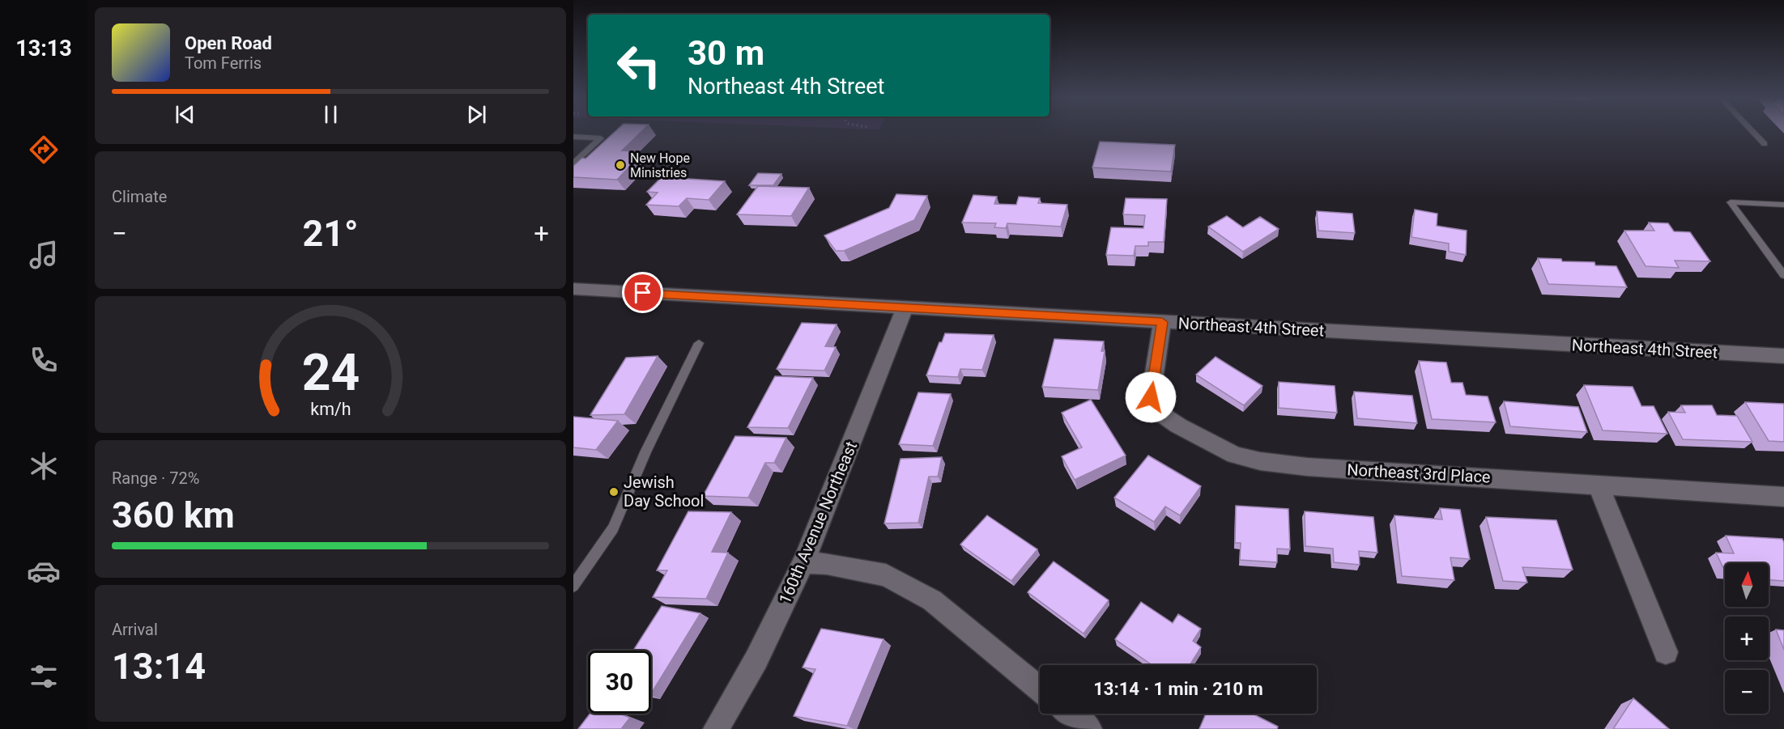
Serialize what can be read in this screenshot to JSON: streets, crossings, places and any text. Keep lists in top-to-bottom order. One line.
{"streets":{"street":["Northeast 4th Street","Northeast 3rd Place","160th Avenue Northeast"]},"crossings":[["Northeast 4th Street","Northeast 3rd Place"],["Northeast 4th Street","160th Avenue Northeast"]],"places":["New Hope Ministries","Jewish Day School"],"north":"top","page":{"tabs":"13:13","turn":["30 m","Northeast 4th Street"],"song":["Open Road","Tom Ferris"],"tile":["Climate",["Range · 72%","360 km"],["Arrival","13:14"]],"heat":["−","21°","+"],"map_buttons":["+","−"],"limit":"30","trip":"13:14 · 1 min · 210 m","gauge":["24","km/h"]}}
